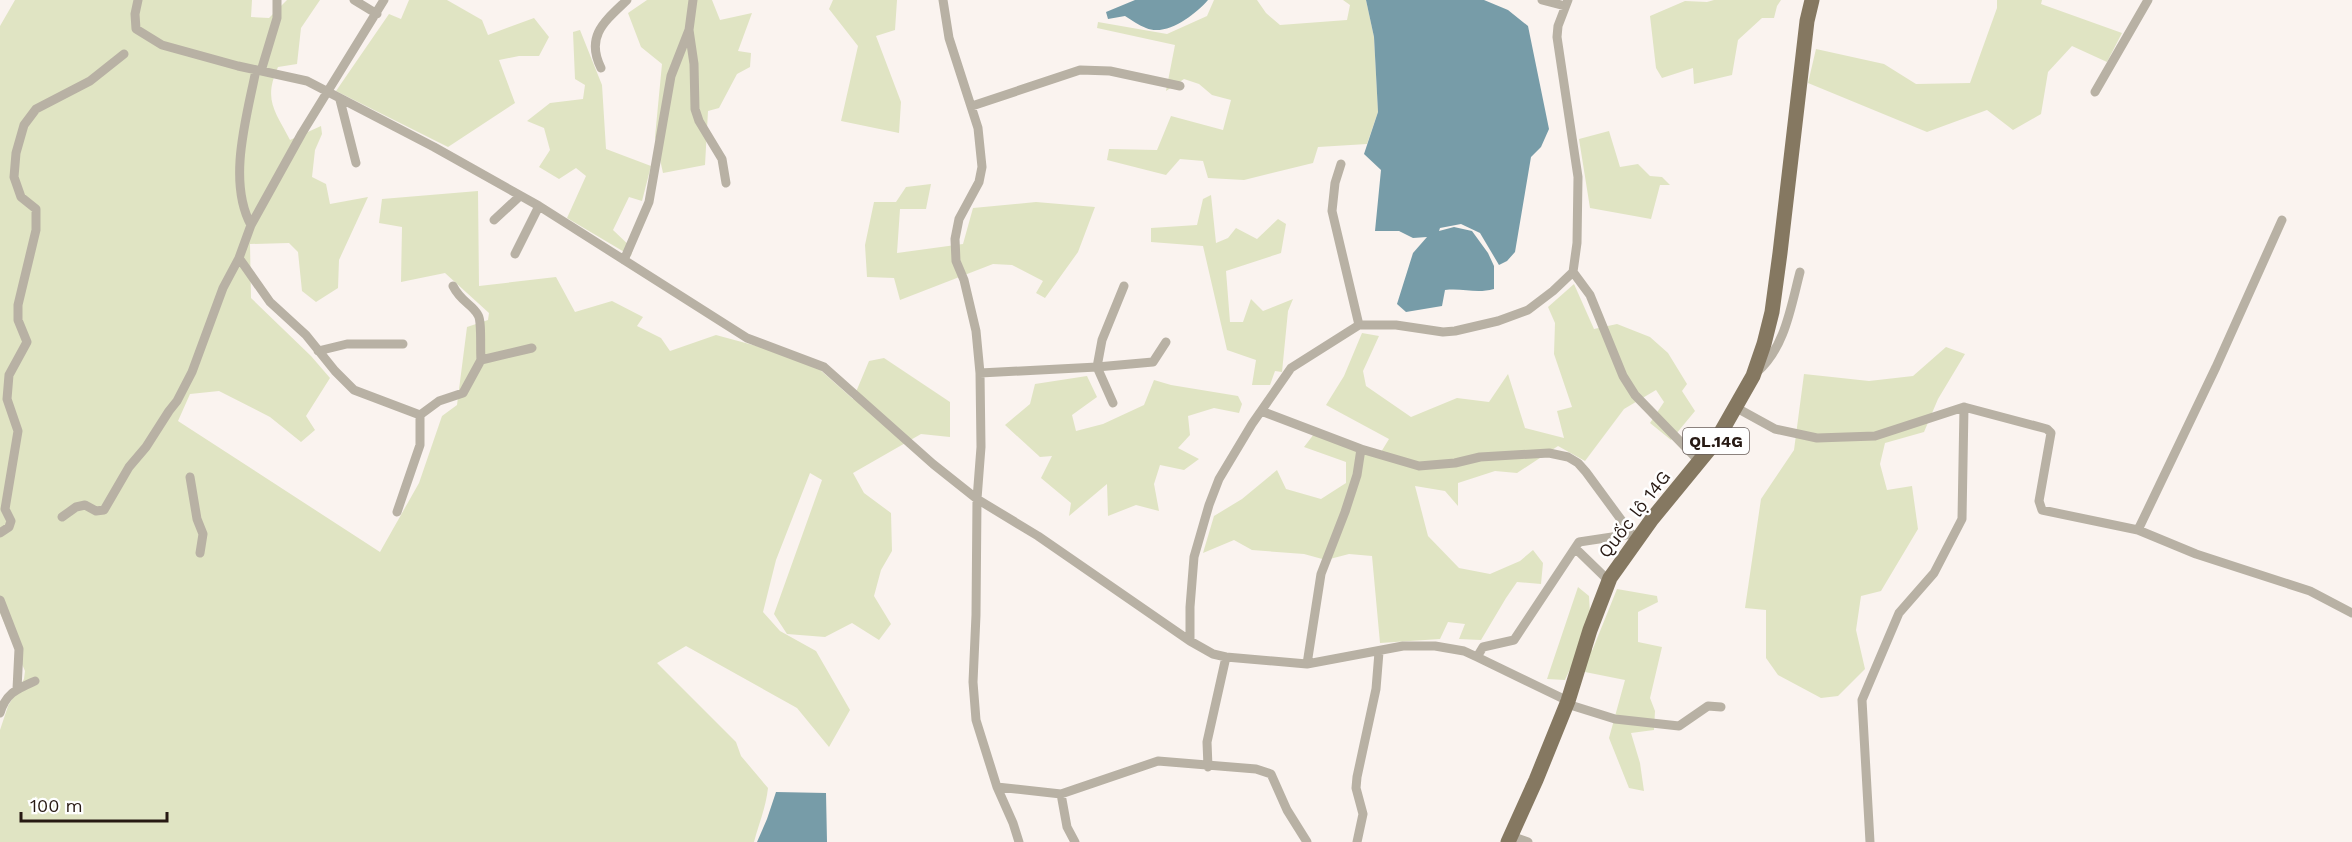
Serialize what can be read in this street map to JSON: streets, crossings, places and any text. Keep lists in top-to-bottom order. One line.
{"streets":{"main road":["QL.14G","Quốc lộ 14G"]},"scale_bar":"100 m"}
